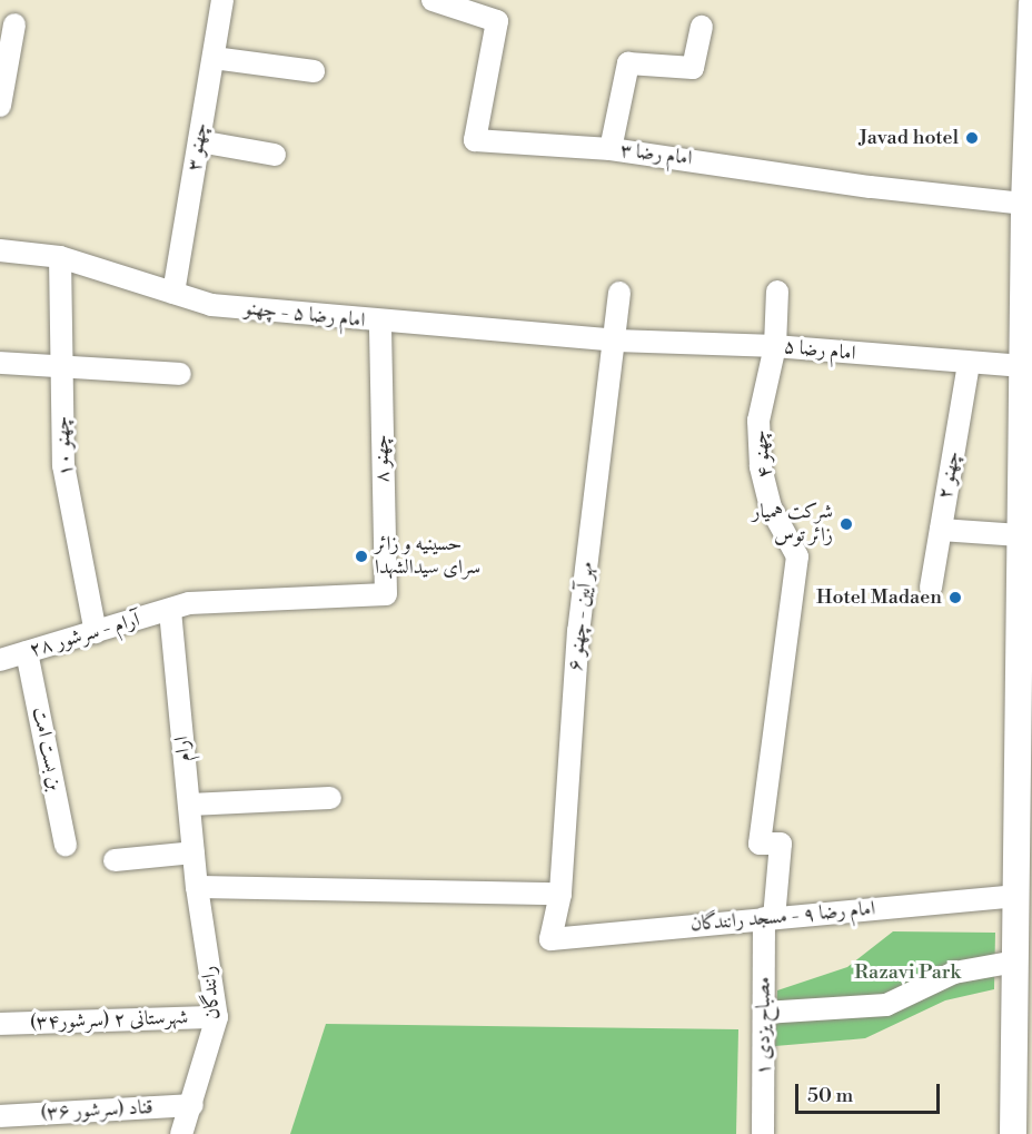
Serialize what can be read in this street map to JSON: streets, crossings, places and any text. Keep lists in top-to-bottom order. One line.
{"streets":{"street":["چهنو ۳","امام رضا ۳","امام رضا ۵ - چهنو","امام رضا ۵","چهنو ۱۰","چهنو ۴","چهنو ۸","چهنو ۲","مهر آیین - چهنو ۶","آرام - سرشور ۲۸","بن بست امت","ارام","امام رضا ۹ - مسجد رانندگان","رانندگان","شهرستانی ۲ (سرشور۳۴)","مصباح یزدی ۱","قناد (سرشور ۳۶)"]},"crossings":[["چهنو ۳","امام رضا ۵ - چهنو"],["امام رضا ۵ - چهنو","امام رضا ۵"],["امام رضا ۵ - چهنو","چهنو ۱۰"],["امام رضا ۵ - چهنو","چهنو ۸"],["امام رضا ۵ - چهنو","مهر آیین - چهنو ۶"],["امام رضا ۵","چهنو ۴"],["امام رضا ۵","چهنو ۲"],["امام رضا ۵","مهر آیین - چهنو ۶"],["چهنو ۱۰","آرام - سرشور ۲۸"],["چهنو ۴","مصباح یزدی ۱"],["چهنو ۸","آرام - سرشور ۲۸"],["مهر آیین - چهنو ۶","امام رضا ۹ - مسجد رانندگان"],["آرام - سرشور ۲۸","بن بست امت"],["آرام - سرشور ۲۸","ارام"],["ارام","رانندگان"],["امام رضا ۹ - مسجد رانندگان","مصباح یزدی ۱"],["رانندگان","شهرستانی ۲ (سرشور۳۴)"],["رانندگان","قناد (سرشور ۳۶)"]],"parks":["Razavi Park"],"places":["Javad hotel","شرکت همیار زائر توس","حسینیه و زائر سرای سیدالشهدا","Hotel Madaen"],"scale_bar":"50 m"}
